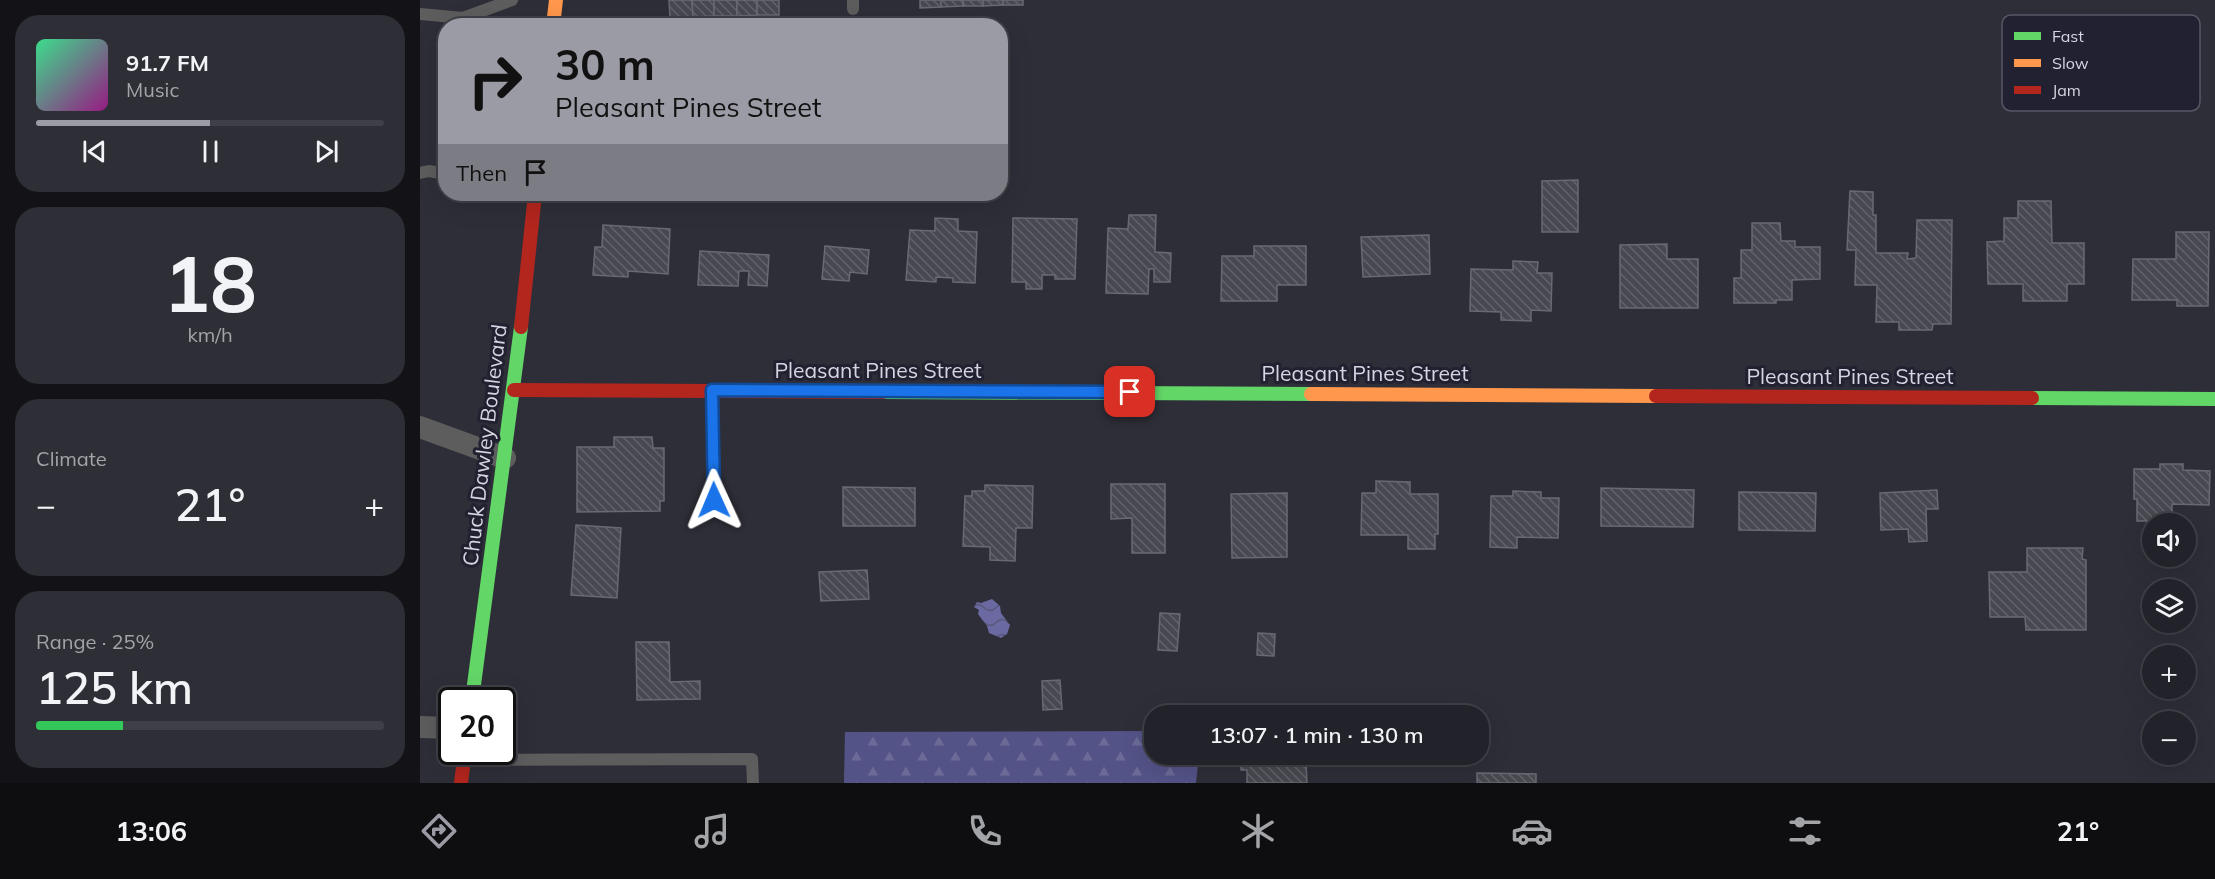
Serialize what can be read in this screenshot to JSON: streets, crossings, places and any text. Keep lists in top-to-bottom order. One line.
{"streets":{"street":["Pleasant Pines Street","Chuck Dawley Boulevard"]},"crossings":[["Pleasant Pines Street","Chuck Dawley Boulevard"]],"legend":["Fast","Slow","Jam"],"page":{"turn":["30 m","Pleasant Pines Street"],"song":["91.7 FM","Music"],"then":"Then","tile":[["18","km/h"],"Climate",["Range · 25%","125 km"]],"heat":["−","21°","+"],"map_buttons":["+","−"],"limit":"20","trip":"13:07 · 1 min · 130 m","tabs":["13:06","21°"]}}
